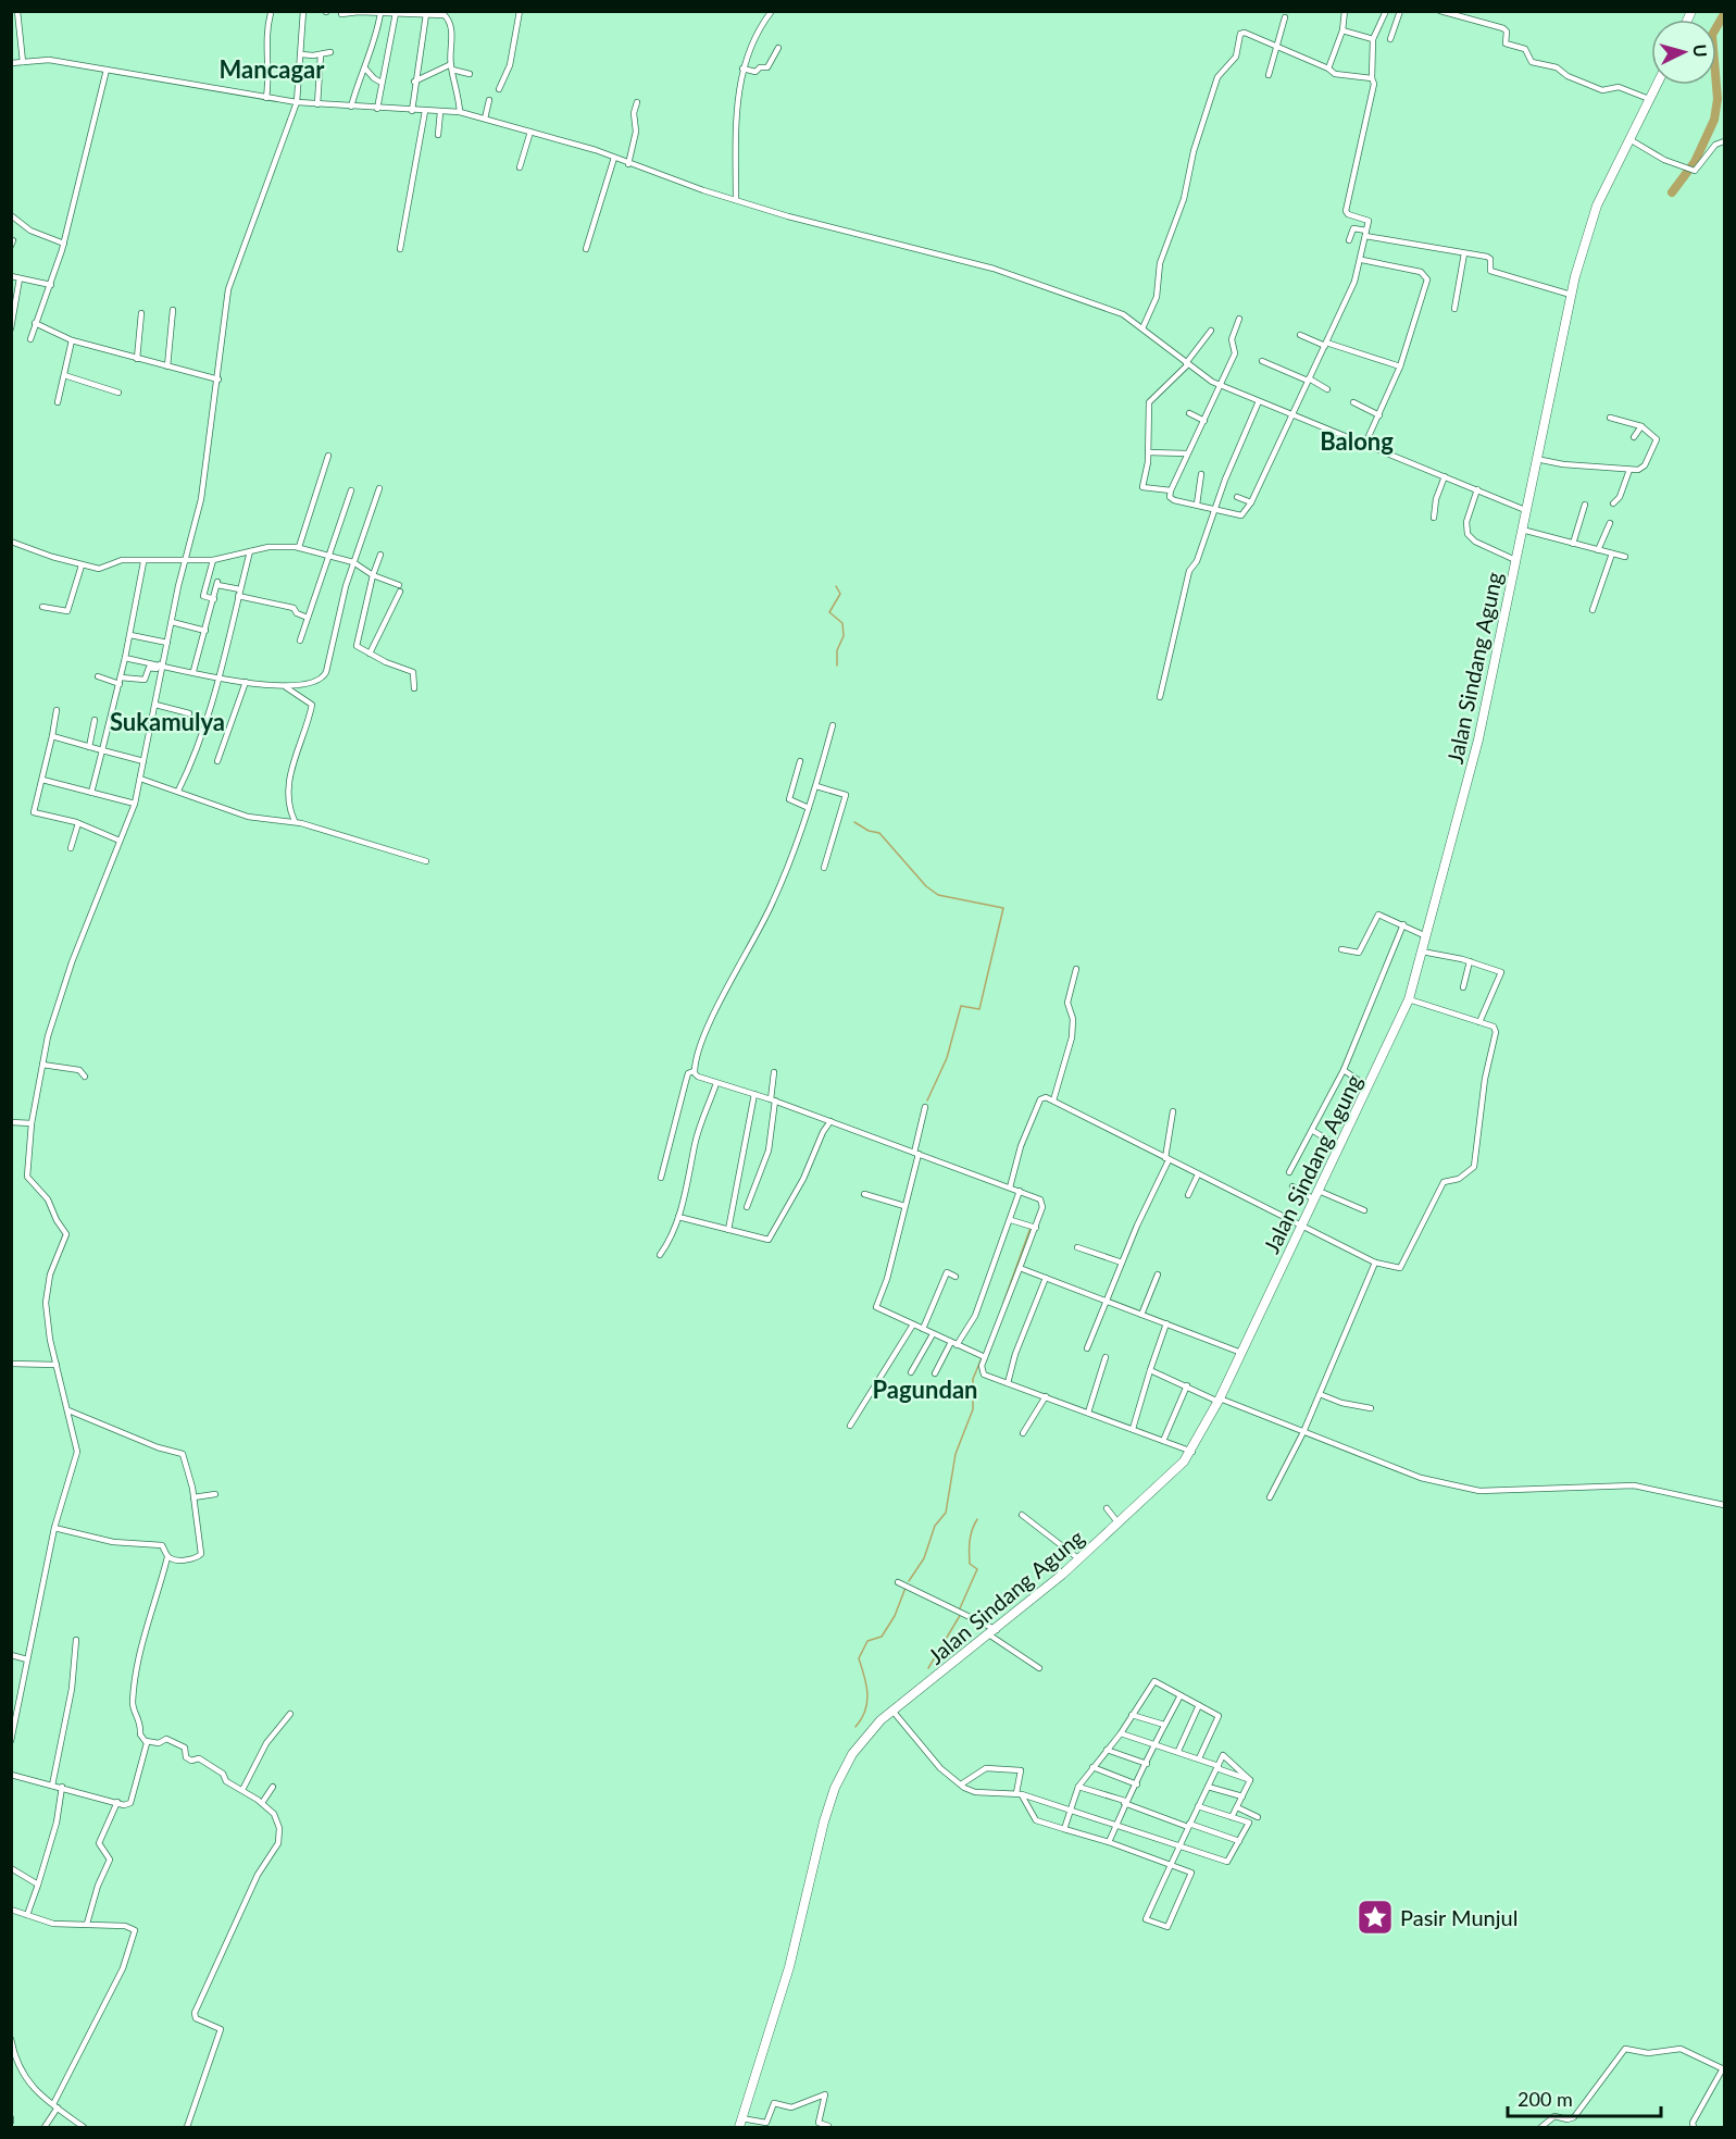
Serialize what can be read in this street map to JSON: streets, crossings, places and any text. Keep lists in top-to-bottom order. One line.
{"streets":{"main road":["Jalan Sindang Agung"]},"districts":["Mancagar","Balong","Sukamulya","Pagundan"],"places":{"place":["Pasir Munjul"]},"scale_bar":"200 m","north":"right"}
